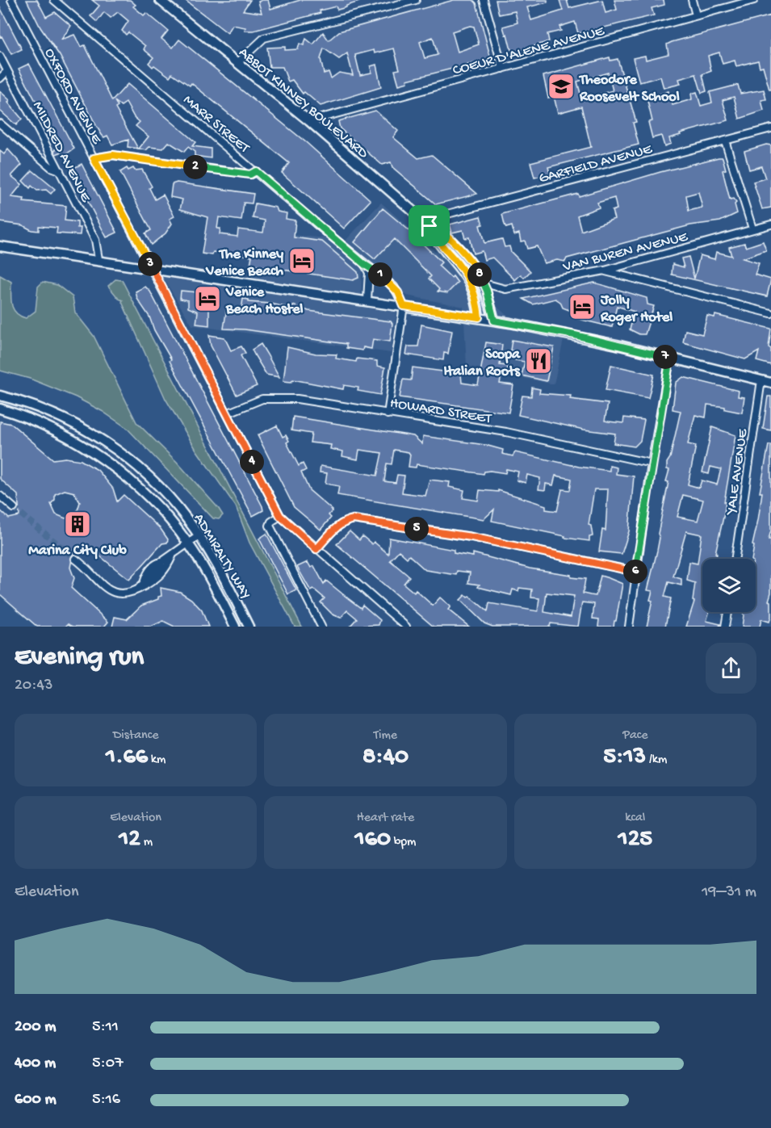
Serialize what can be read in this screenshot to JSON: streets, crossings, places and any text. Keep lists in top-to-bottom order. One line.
{"streets":{"street":["COEUR D'ALENE AVENUE","OXFORD AVENUE","ABBOT KINNEY BOULEVARD","MARR STREET","MILDRED AVENUE","GARFIELD AVENUE","VAN BUREN AVENUE","HOWARD STREET","YALE AVENUE","ADMIRALTY WAY"]},"crossings":[["COEUR D'ALENE AVENUE","ABBOT KINNEY BOULEVARD"],["OXFORD AVENUE","HOWARD STREET"],["ABBOT KINNEY BOULEVARD","GARFIELD AVENUE"],["ABBOT KINNEY BOULEVARD","VAN BUREN AVENUE"]],"places":{"school or university":["Theodore Roosevelt School"],"hotel":["The Kinney Venice Beach","Venice Beach Hostel","Jolly Roger Hotel"],"restaurant":["Scopa Italian Roots"],"building":["Marina City Club"]},"page":{"pins":["2","3","1","8","7","4","5","6"],"heading":["Evening run","20:43"],"stats":[["Distance","1.66 km"],["Time","8:40"],["Pace","5:13 /km"],["Elevation","12 m"],["Heart rate","160 bpm"],["kcal","125"]],"chart":["Elevation","19–31 m"],"list":[{"name":"200 m","note":"5:11"},{"name":"400 m","note":"5:07"},{"name":"600 m","note":"5:16"}]}}
